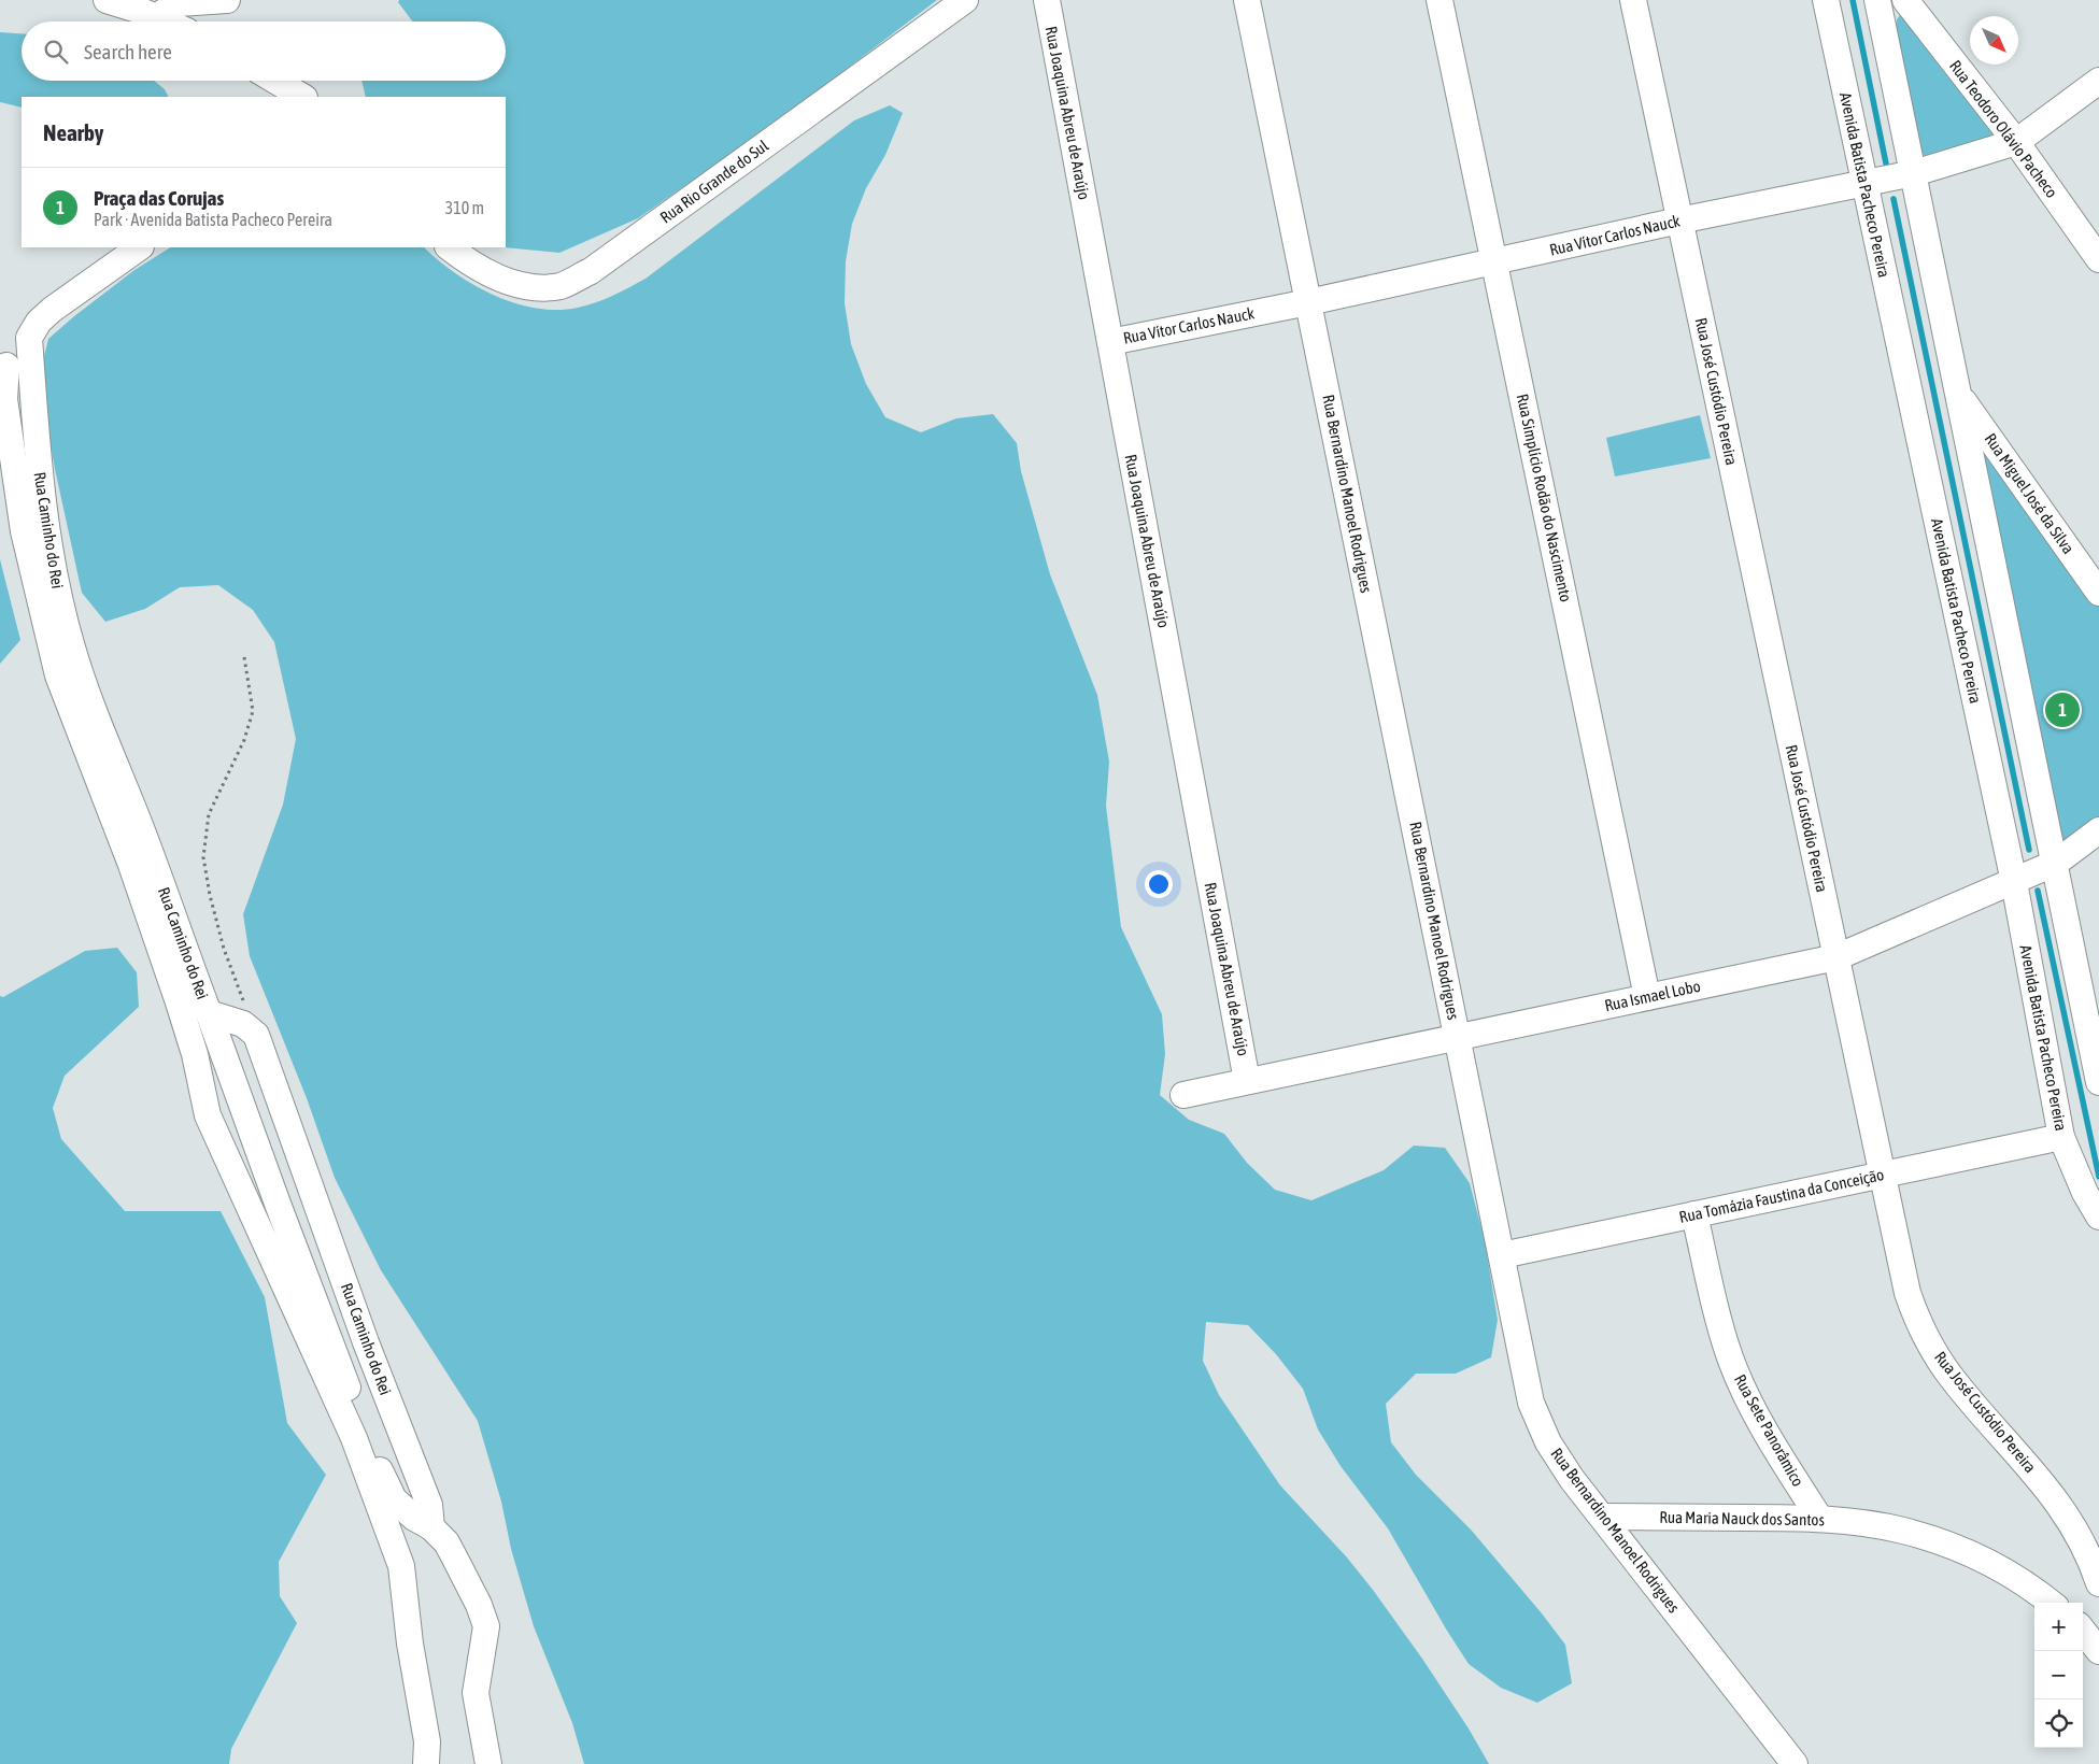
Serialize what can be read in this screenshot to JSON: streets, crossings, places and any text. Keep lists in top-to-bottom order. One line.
{"streets":{"street":["Rua Joaquina Abreu de Araújo","Rua Teodoro Olávio Pacheco","Rua Rio Grande do Sul","Avenida Batista Pacheco Pereira","Rua Vítor Carlos Nauck","Rua José Custódio Pereira","Rua Bernardino Manoel Rodrigues","Rua Miguel José da Silva","Rua Simplício Rodão do Nascimento","Rua Caminho do Rei","Rua Ismael Lobo","Rua Tomázia Faustina da Conceição","Rua Sete Panorâmico","Rua Maria Nauck dos Santos"]},"crossings":[["Rua Joaquina Abreu de Araújo","Rua Vítor Carlos Nauck"],["Rua Joaquina Abreu de Araújo","Rua Ismael Lobo"],["Rua Teodoro Olávio Pacheco","Rua Vítor Carlos Nauck"],["Avenida Batista Pacheco Pereira","Rua Vítor Carlos Nauck"],["Avenida Batista Pacheco Pereira","Rua Ismael Lobo"],["Avenida Batista Pacheco Pereira","Rua Tomázia Faustina da Conceição"],["Rua Vítor Carlos Nauck","Rua José Custódio Pereira"],["Rua Vítor Carlos Nauck","Rua Bernardino Manoel Rodrigues"],["Rua Vítor Carlos Nauck","Rua Simplício Rodão do Nascimento"],["Rua José Custódio Pereira","Rua Ismael Lobo"],["Rua José Custódio Pereira","Rua Tomázia Faustina da Conceição"],["Rua Bernardino Manoel Rodrigues","Rua Ismael Lobo"],["Rua Bernardino Manoel Rodrigues","Rua Tomázia Faustina da Conceição"],["Rua Bernardino Manoel Rodrigues","Rua Maria Nauck dos Santos"],["Rua Simplício Rodão do Nascimento","Rua Ismael Lobo"],["Rua Tomázia Faustina da Conceição","Rua Sete Panorâmico"],["Rua Sete Panorâmico","Rua Maria Nauck dos Santos"]],"north":"bottom right","page":{"search":"Search here","heading":"Nearby","list":[{"mark":"1","name":"Praça das Corujas","note":"Park · Avenida Batista Pacheco Pereira","value":"310 m"}],"pins":"1","map_buttons":["+","−"]}}
